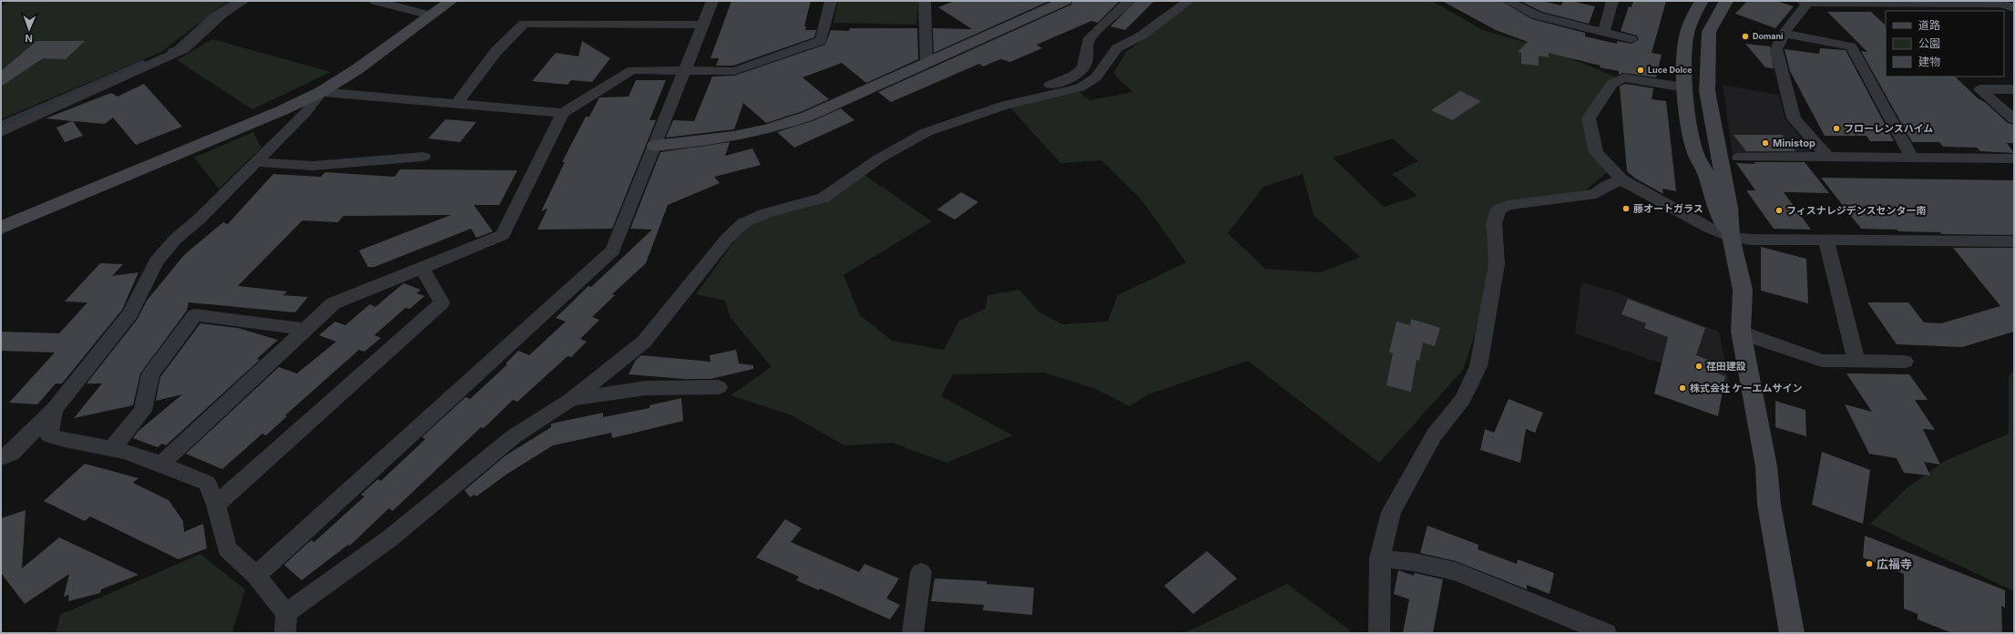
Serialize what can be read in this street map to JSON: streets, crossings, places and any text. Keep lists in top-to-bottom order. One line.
{"places":["Domani","Luce Dolce","フローレンスハイム","Ministop","藤オートガラス","フィスナレジデンスセンター南","荏田建設","株式会社 ケーエムサイン","広福寺"],"legend":["道路","公園","建物"],"north":"bottom"}
